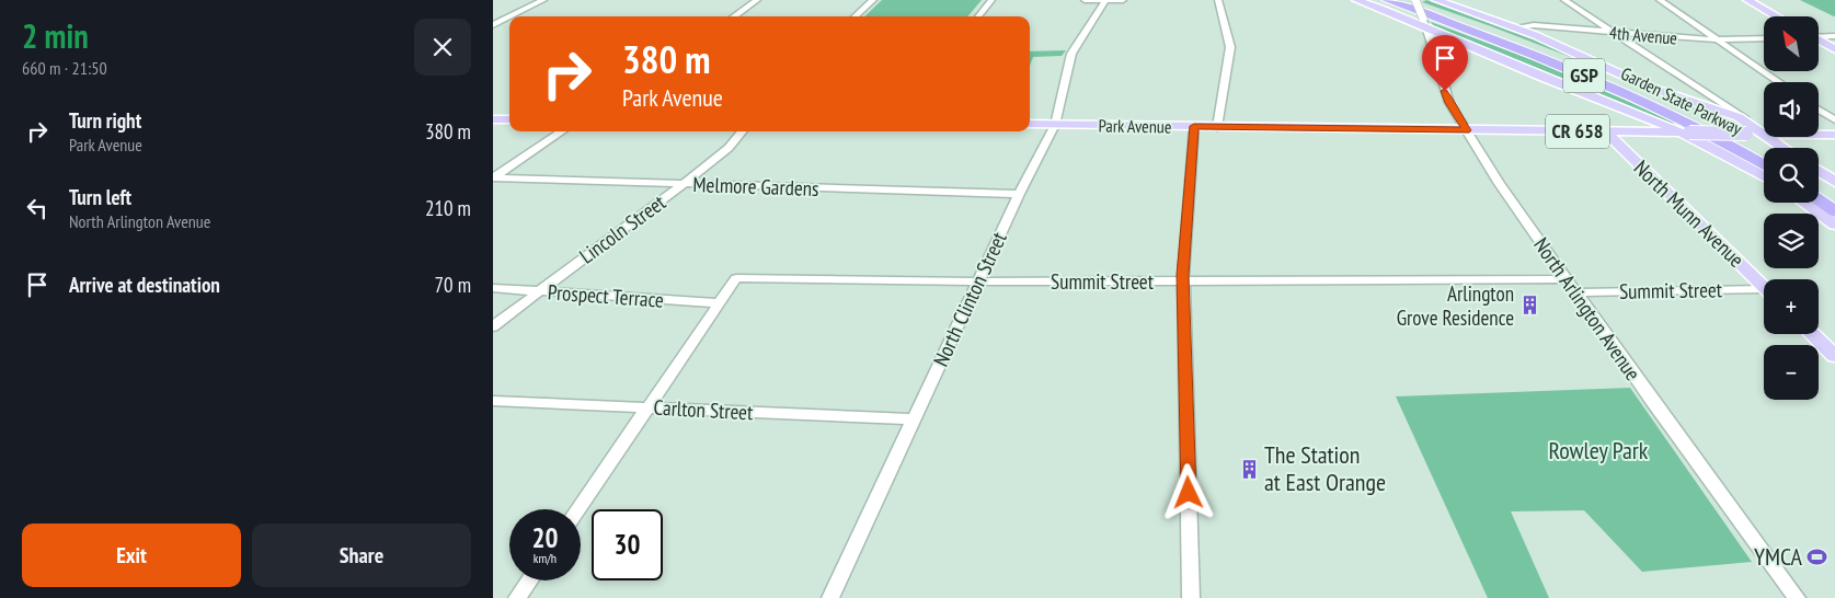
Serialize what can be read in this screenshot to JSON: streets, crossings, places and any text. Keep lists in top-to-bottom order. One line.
{"streets":{"highway":["GSP","Garden State Parkway"],"main road":["Park Avenue","CR 658","North Munn Avenue"],"street":["4th Avenue","Melmore Gardens","Lincoln Street","Summit Street","Prospect Terrace","North Clinton Street","North Arlington Avenue","Carlton Street"]},"crossings":[["Park Avenue","North Munn Avenue"],["Park Avenue","North Clinton Street"],["Park Avenue","North Arlington Avenue"],["Melmore Gardens","Lincoln Street"],["Melmore Gardens","North Clinton Street"],["Lincoln Street","Prospect Terrace"],["Summit Street","North Clinton Street"],["Summit Street","North Arlington Avenue"],["North Clinton Street","Carlton Street"]],"parks":["Rowley Park"],"places":{"building":["Arlington Grove Residence","The Station at East Orange"],"sports":["YMCA"]},"north":"top left","page":{"heading":["2 min","660 m · 21:50"],"map_buttons":["+","−"],"turn":["380 m","Park Avenue"],"list":[{"name":"Turn right","note":"Park Avenue","value":"380 m"},{"name":"Turn left","note":"North Arlington Avenue","value":"210 m"},{"name":"Arrive at destination","value":"70 m"}],"speed":"20 km/h","limit":"30","buttons":["Exit","Share"]}}
